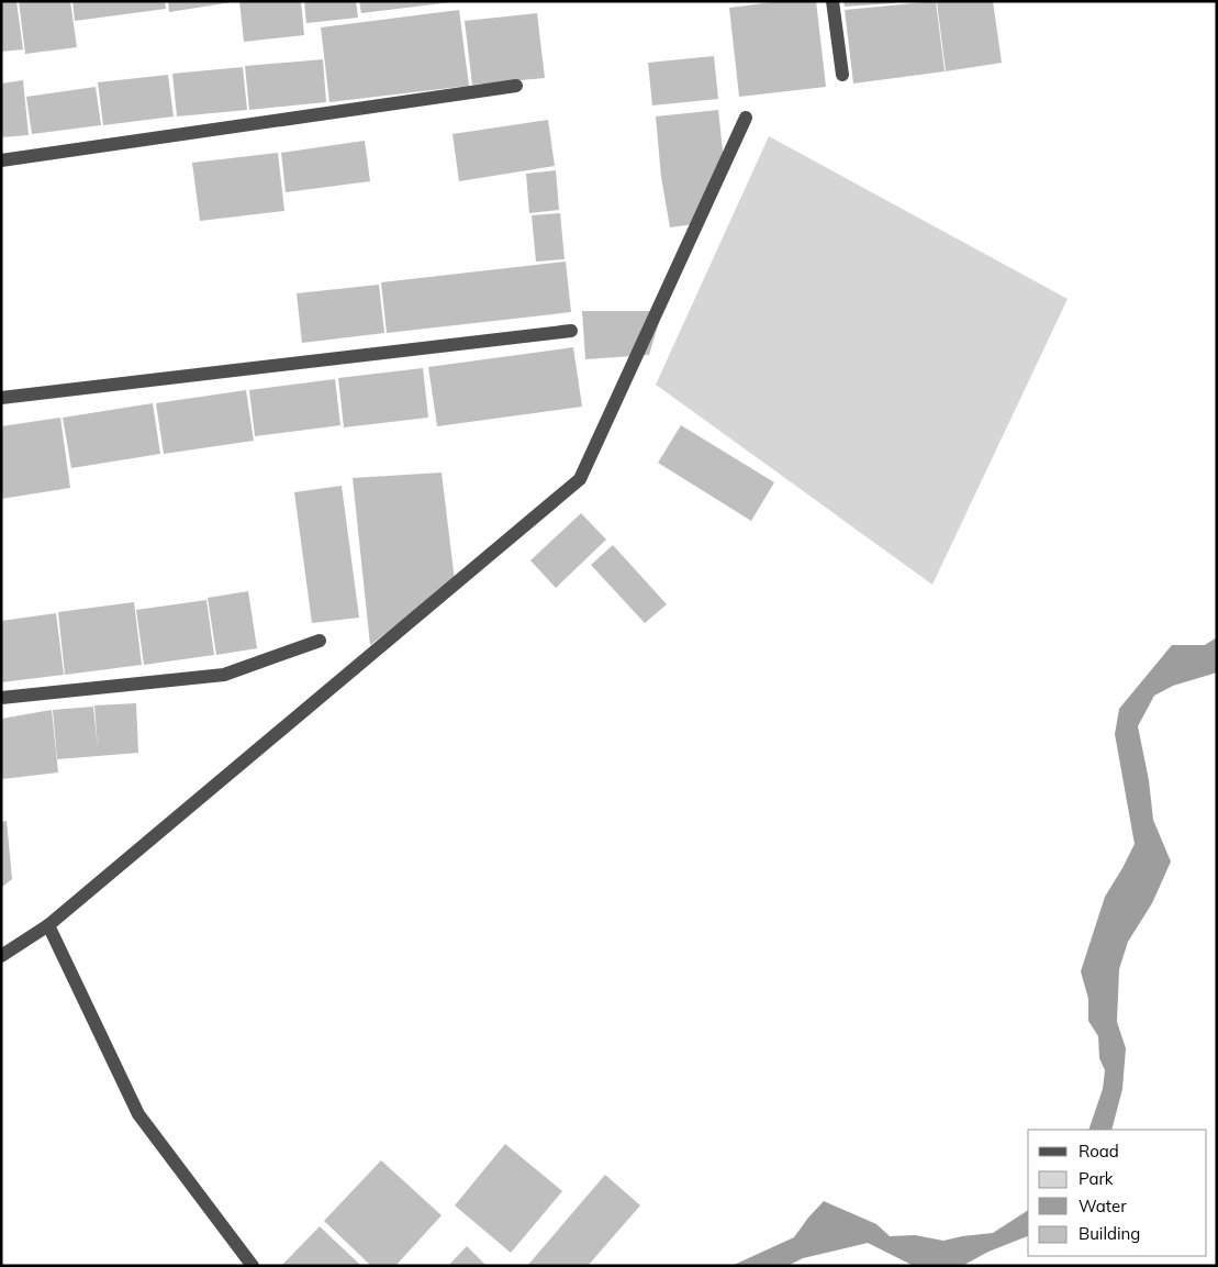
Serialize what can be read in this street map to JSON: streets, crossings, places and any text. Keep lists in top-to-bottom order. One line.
{"legend":["Road","Park","Water","Building"]}
